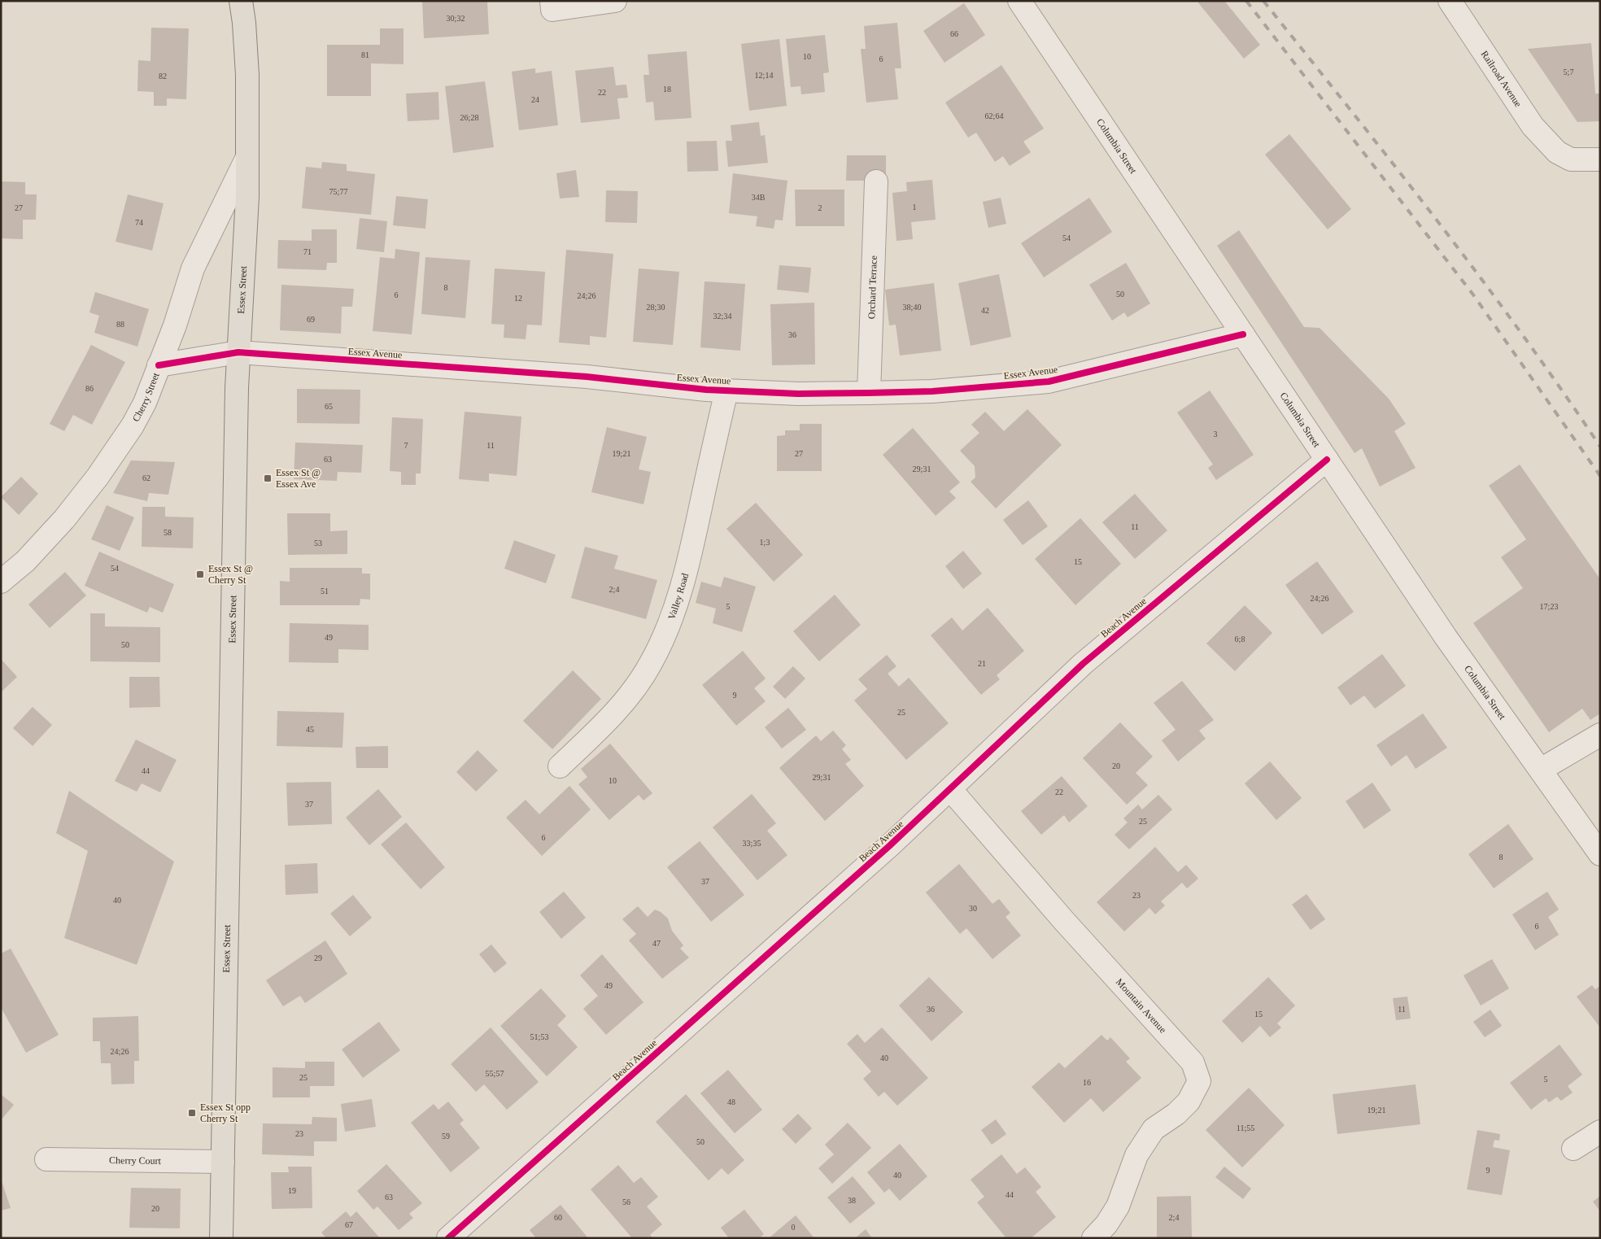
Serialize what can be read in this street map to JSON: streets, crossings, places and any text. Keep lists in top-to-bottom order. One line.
{"streets":{"main road":["Essex Street"],"street":["Railroad Avenue","Columbia Street","Orchard Terrace","Essex Avenue","Cherry Street","Valley Road","Beach Avenue","Mountain Avenue","Cherry Court"]},"crossings":[["Columbia Street","Essex Avenue"],["Columbia Street","Beach Avenue"],["Orchard Terrace","Essex Avenue"],["Essex Street","Essex Avenue"],["Essex Street","Cherry Street"],["Essex Street","Cherry Court"],["Essex Avenue","Cherry Street"],["Essex Avenue","Valley Road"],["Beach Avenue","Mountain Avenue"]],"places":{"transit":["Essex St @ Essex Ave","Essex St @ Cherry St","Essex St opp Cherry St"]},"house_numbers":["30;32","66","81","10","6","5;7","12;14","82","18","22","24","62;64","26;28","75;77","34B","1","27","2","74","54","71","8","50","6","24;26","12","28;30","38;40","42","32;34","69","88","36","86","65","3","7","11","19;21","27","63","29;31","62","11","58","1;3","53","15","54","2;4","51","24;26","5","17;23","49","6;8","50","21","9","25","45","20","44","29;31","10","22","37","25","6","33;35","8","37","23","40","30","6","47","29","49","36","11","15","51;53","24;26","40","55;57","25","5","16","48","19;21","11;55","23","59","50","9","40","19","44","63","38","56","20","60","2;4","67","0"]}
